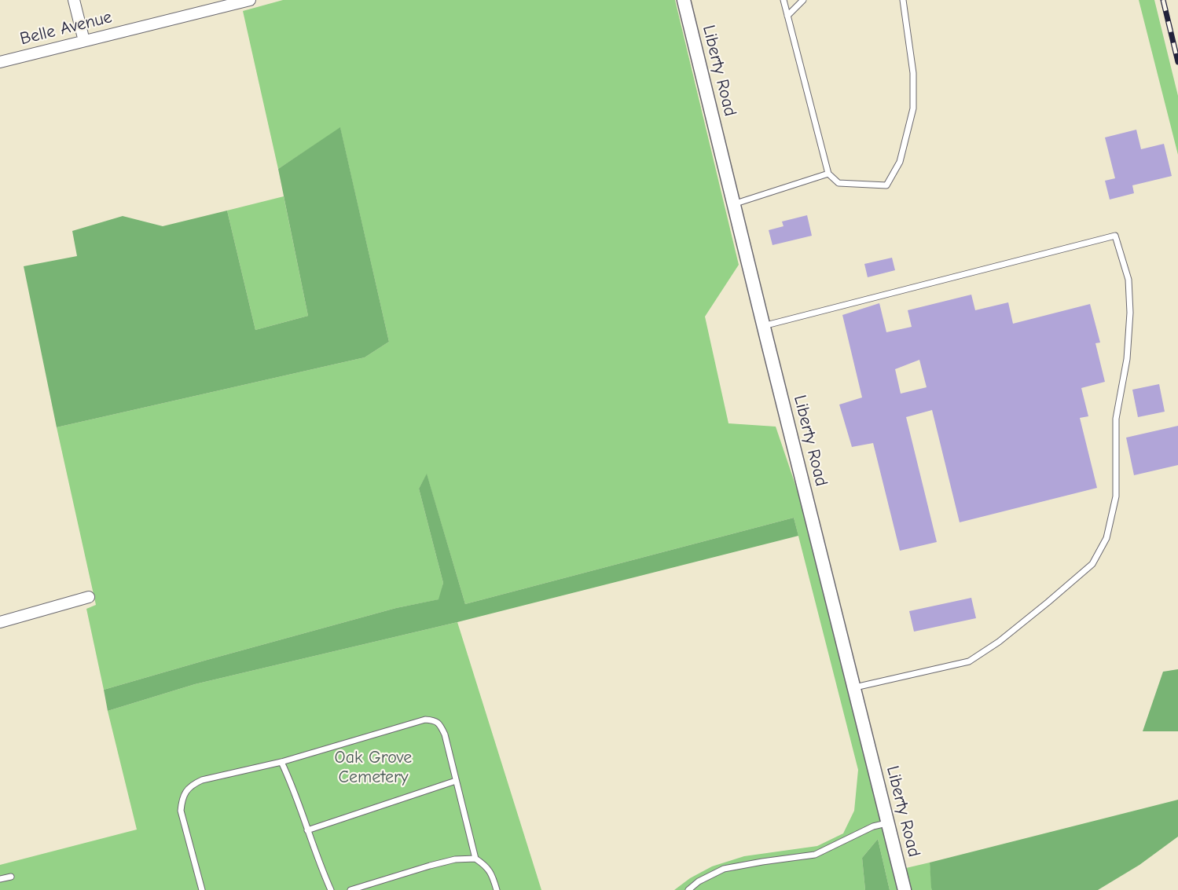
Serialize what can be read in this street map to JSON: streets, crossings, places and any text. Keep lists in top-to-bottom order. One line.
{"streets":{"street":["Belle Avenue","Liberty Road"]},"parks":["Oak Grove Cemetery"]}
